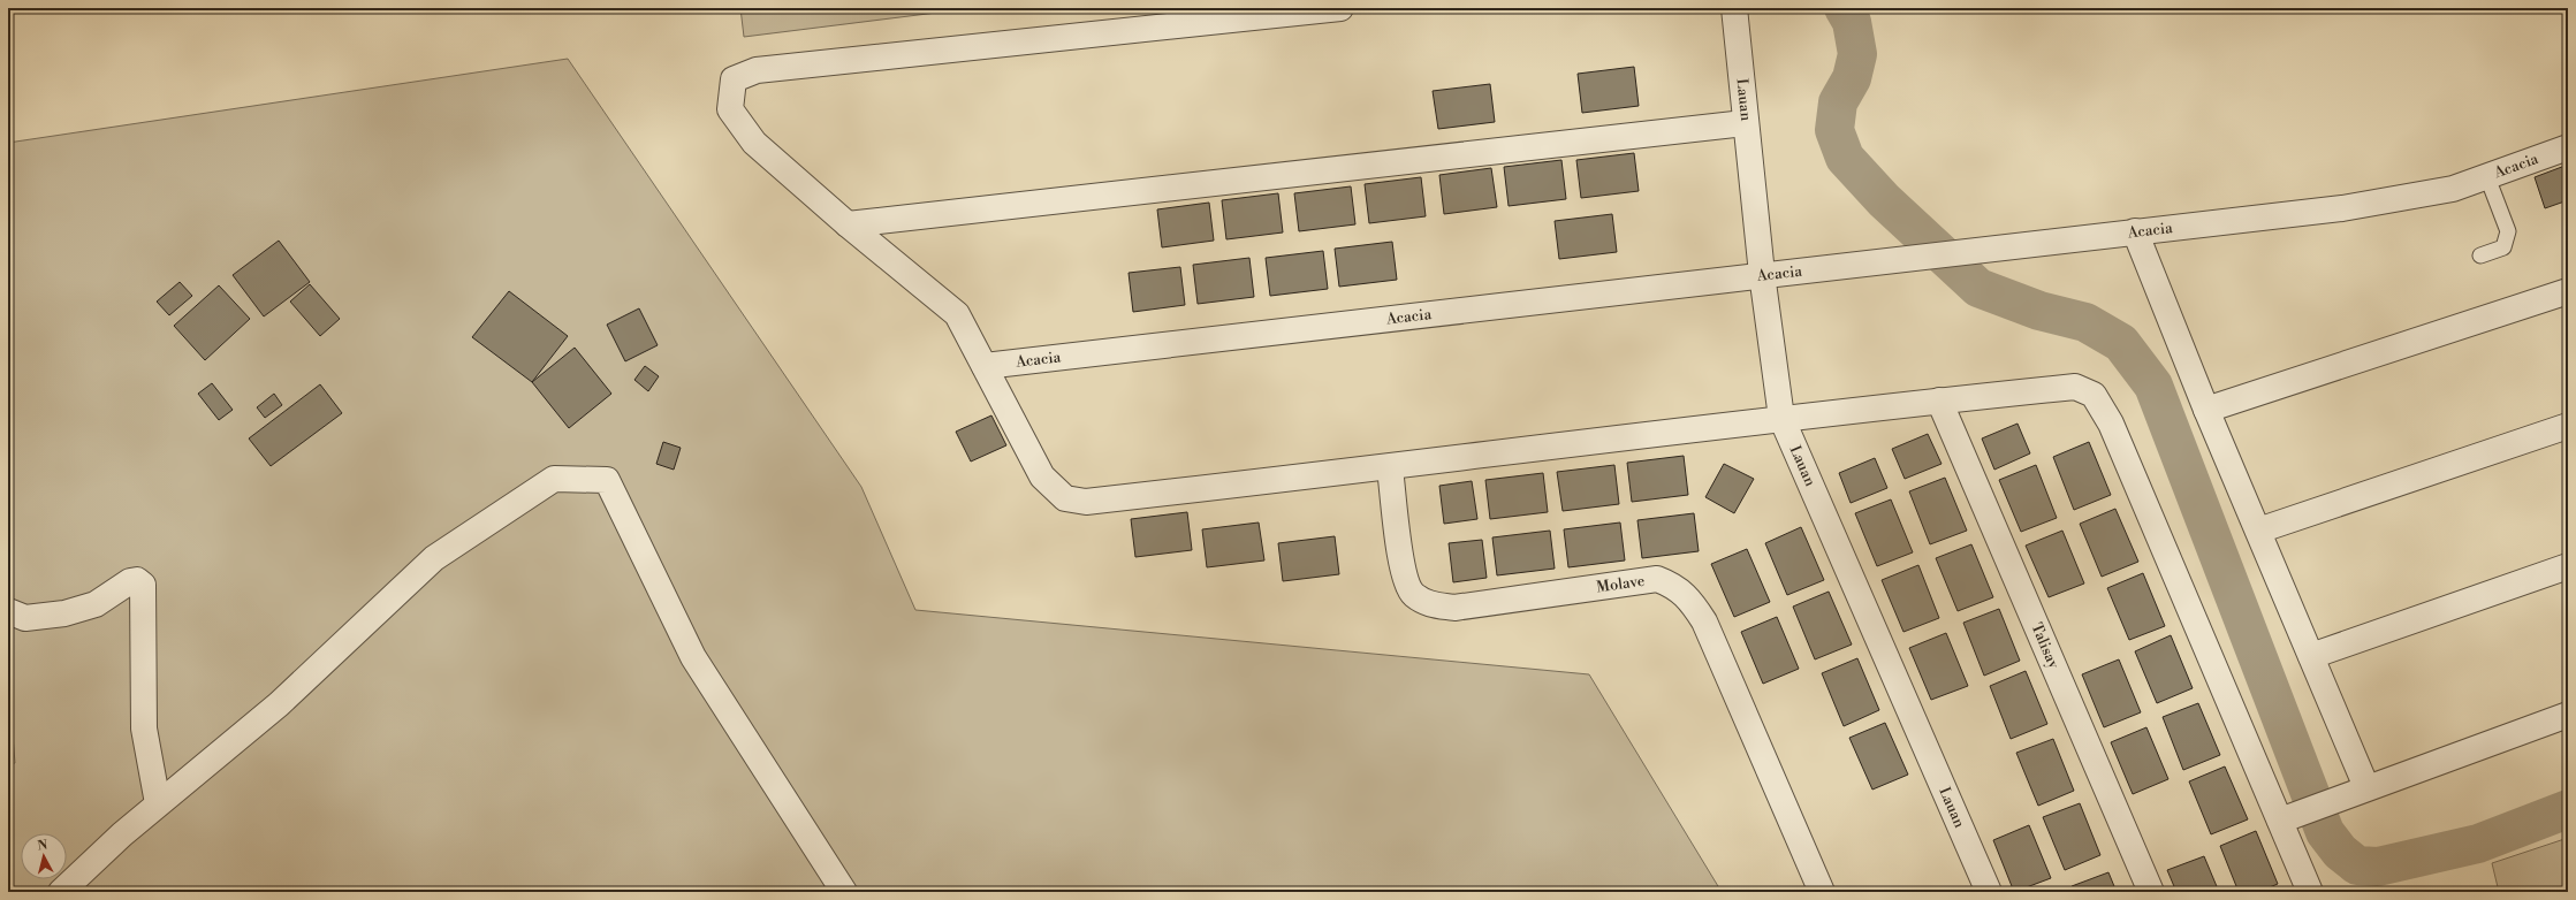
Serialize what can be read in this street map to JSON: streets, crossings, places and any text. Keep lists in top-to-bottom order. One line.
{"streets":{"street":["Lauan","Acacia","Molave","Talisay"]},"crossings":[["Lauan","Acacia"]],"north":"top"}
